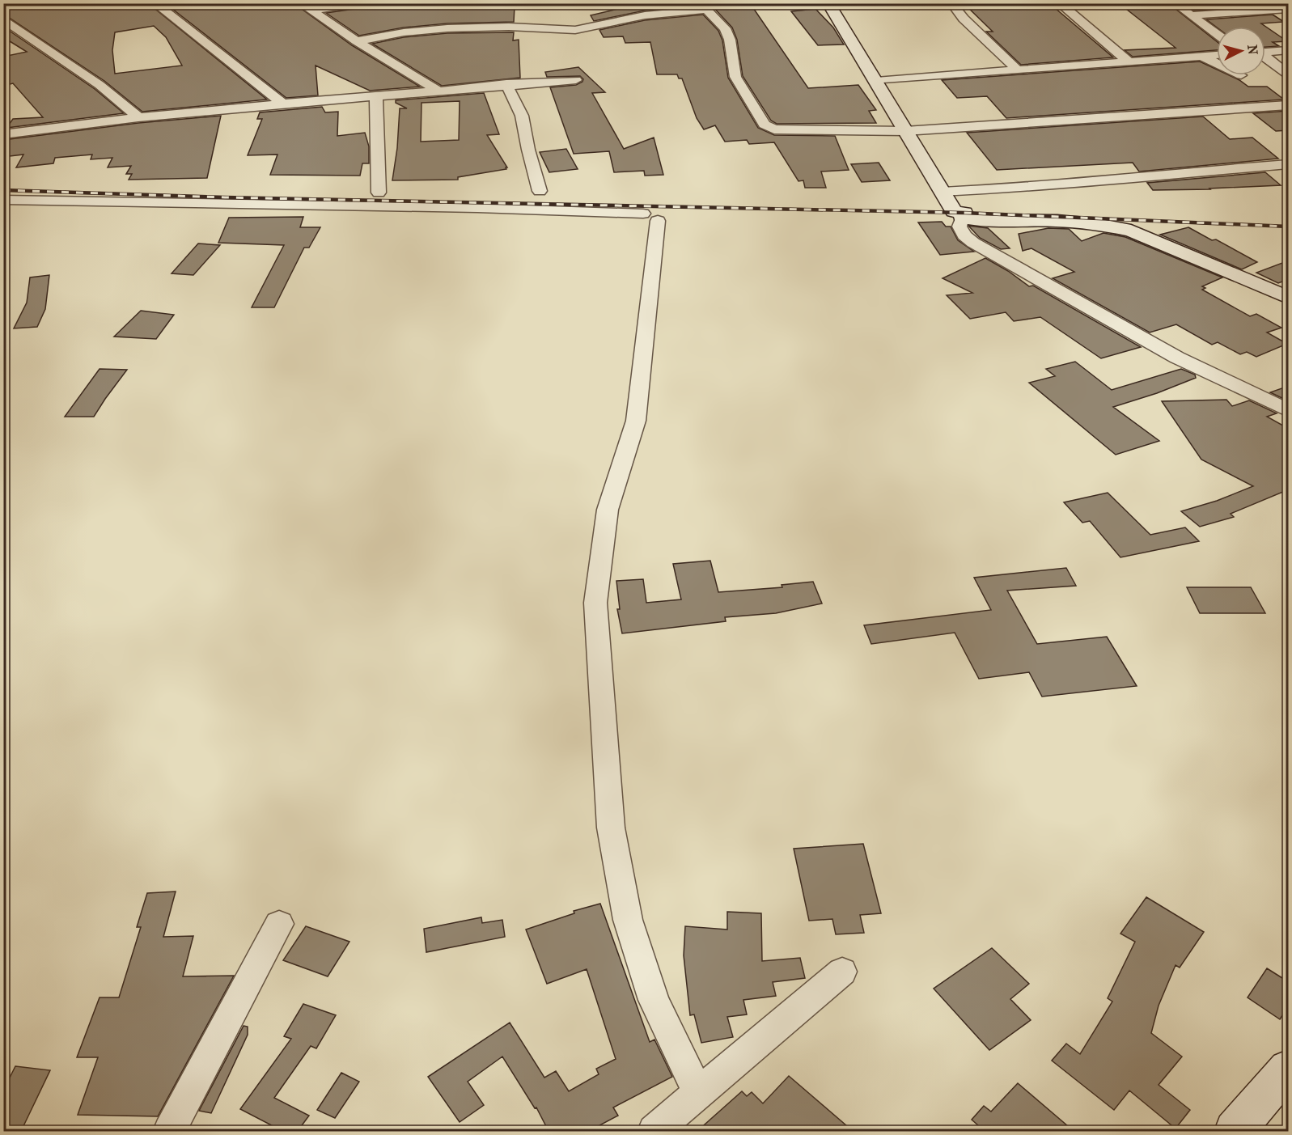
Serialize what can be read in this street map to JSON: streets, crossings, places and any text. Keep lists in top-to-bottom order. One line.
{"north":"right"}
